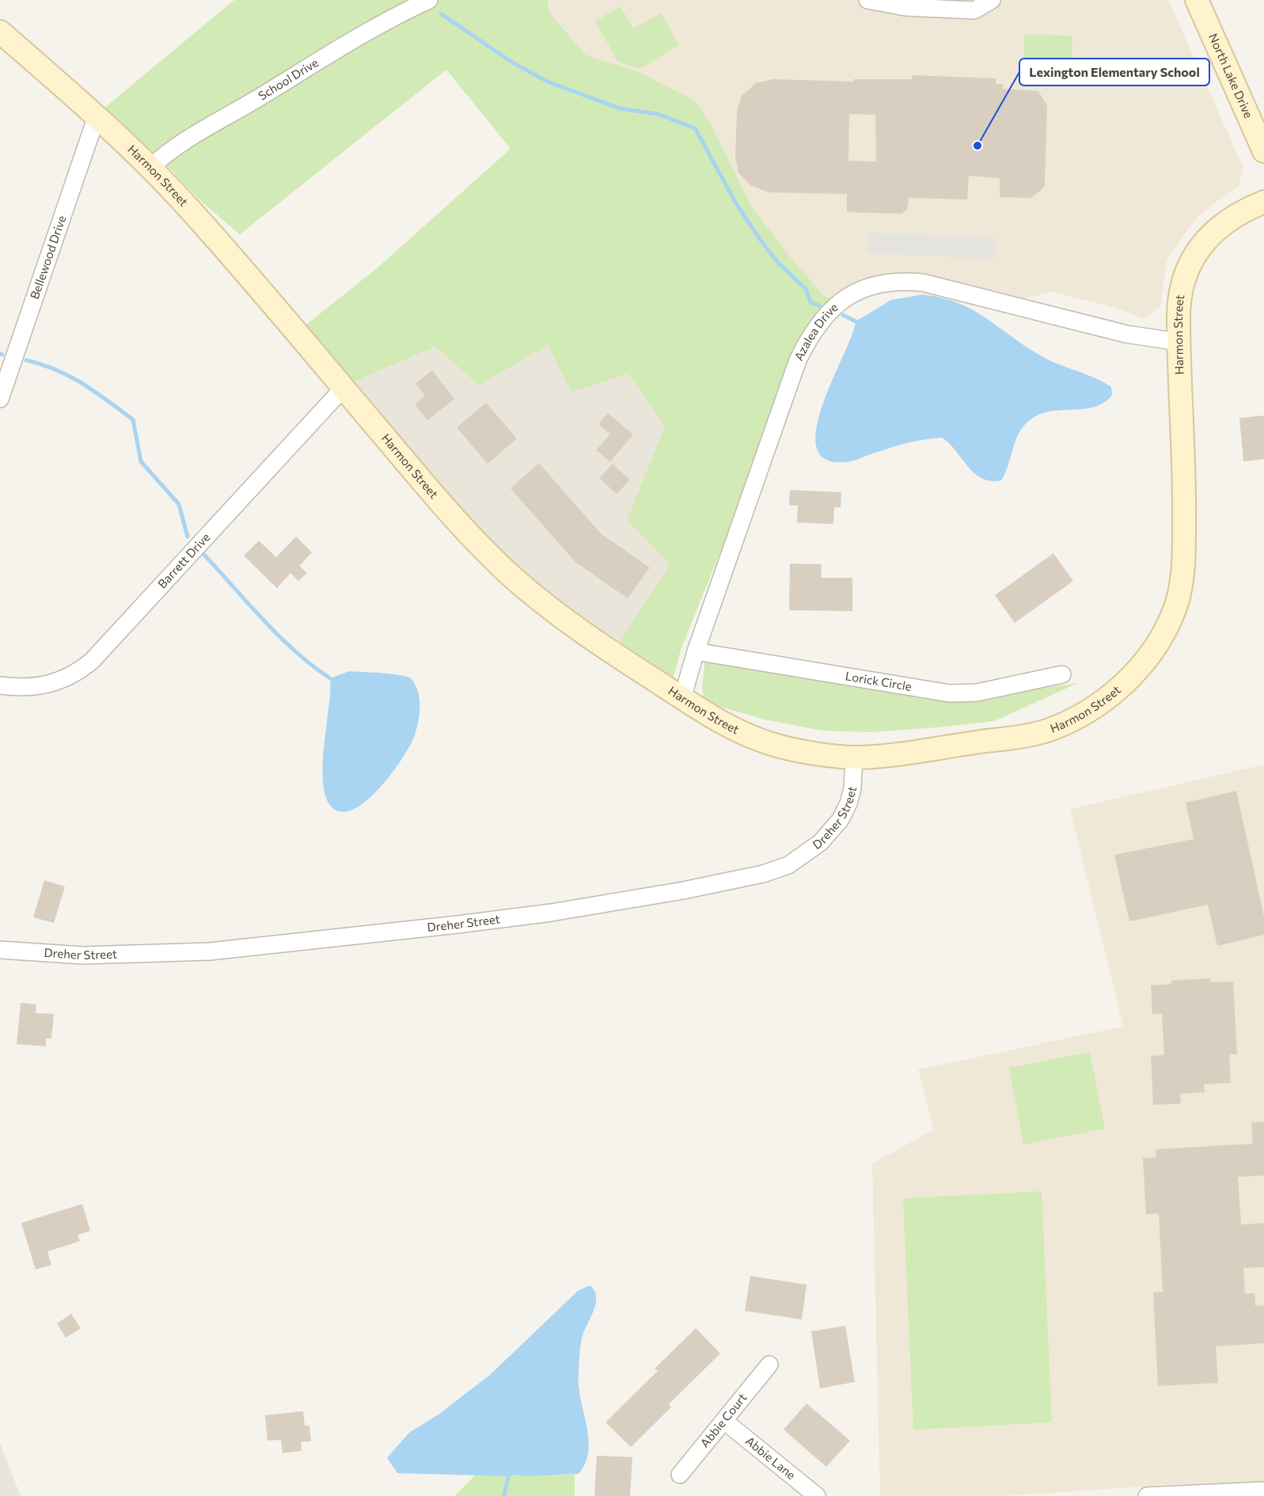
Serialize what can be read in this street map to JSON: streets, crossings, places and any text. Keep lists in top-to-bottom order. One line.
{"streets":{"street":["North Lake Drive","School Drive","Harmon Street","Bellewood Drive","Azalea Drive","Barrett Drive","Lorick Circle","Dreher Street","Abbie Court","Abbie Lane"]},"crossings":[["School Drive","Harmon Street"],["Harmon Street","Bellewood Drive"],["Harmon Street","Azalea Drive"],["Harmon Street","Barrett Drive"],["Harmon Street","Dreher Street"],["Azalea Drive","Lorick Circle"],["Abbie Court","Abbie Lane"]],"places":["Lexington Elementary School"]}
